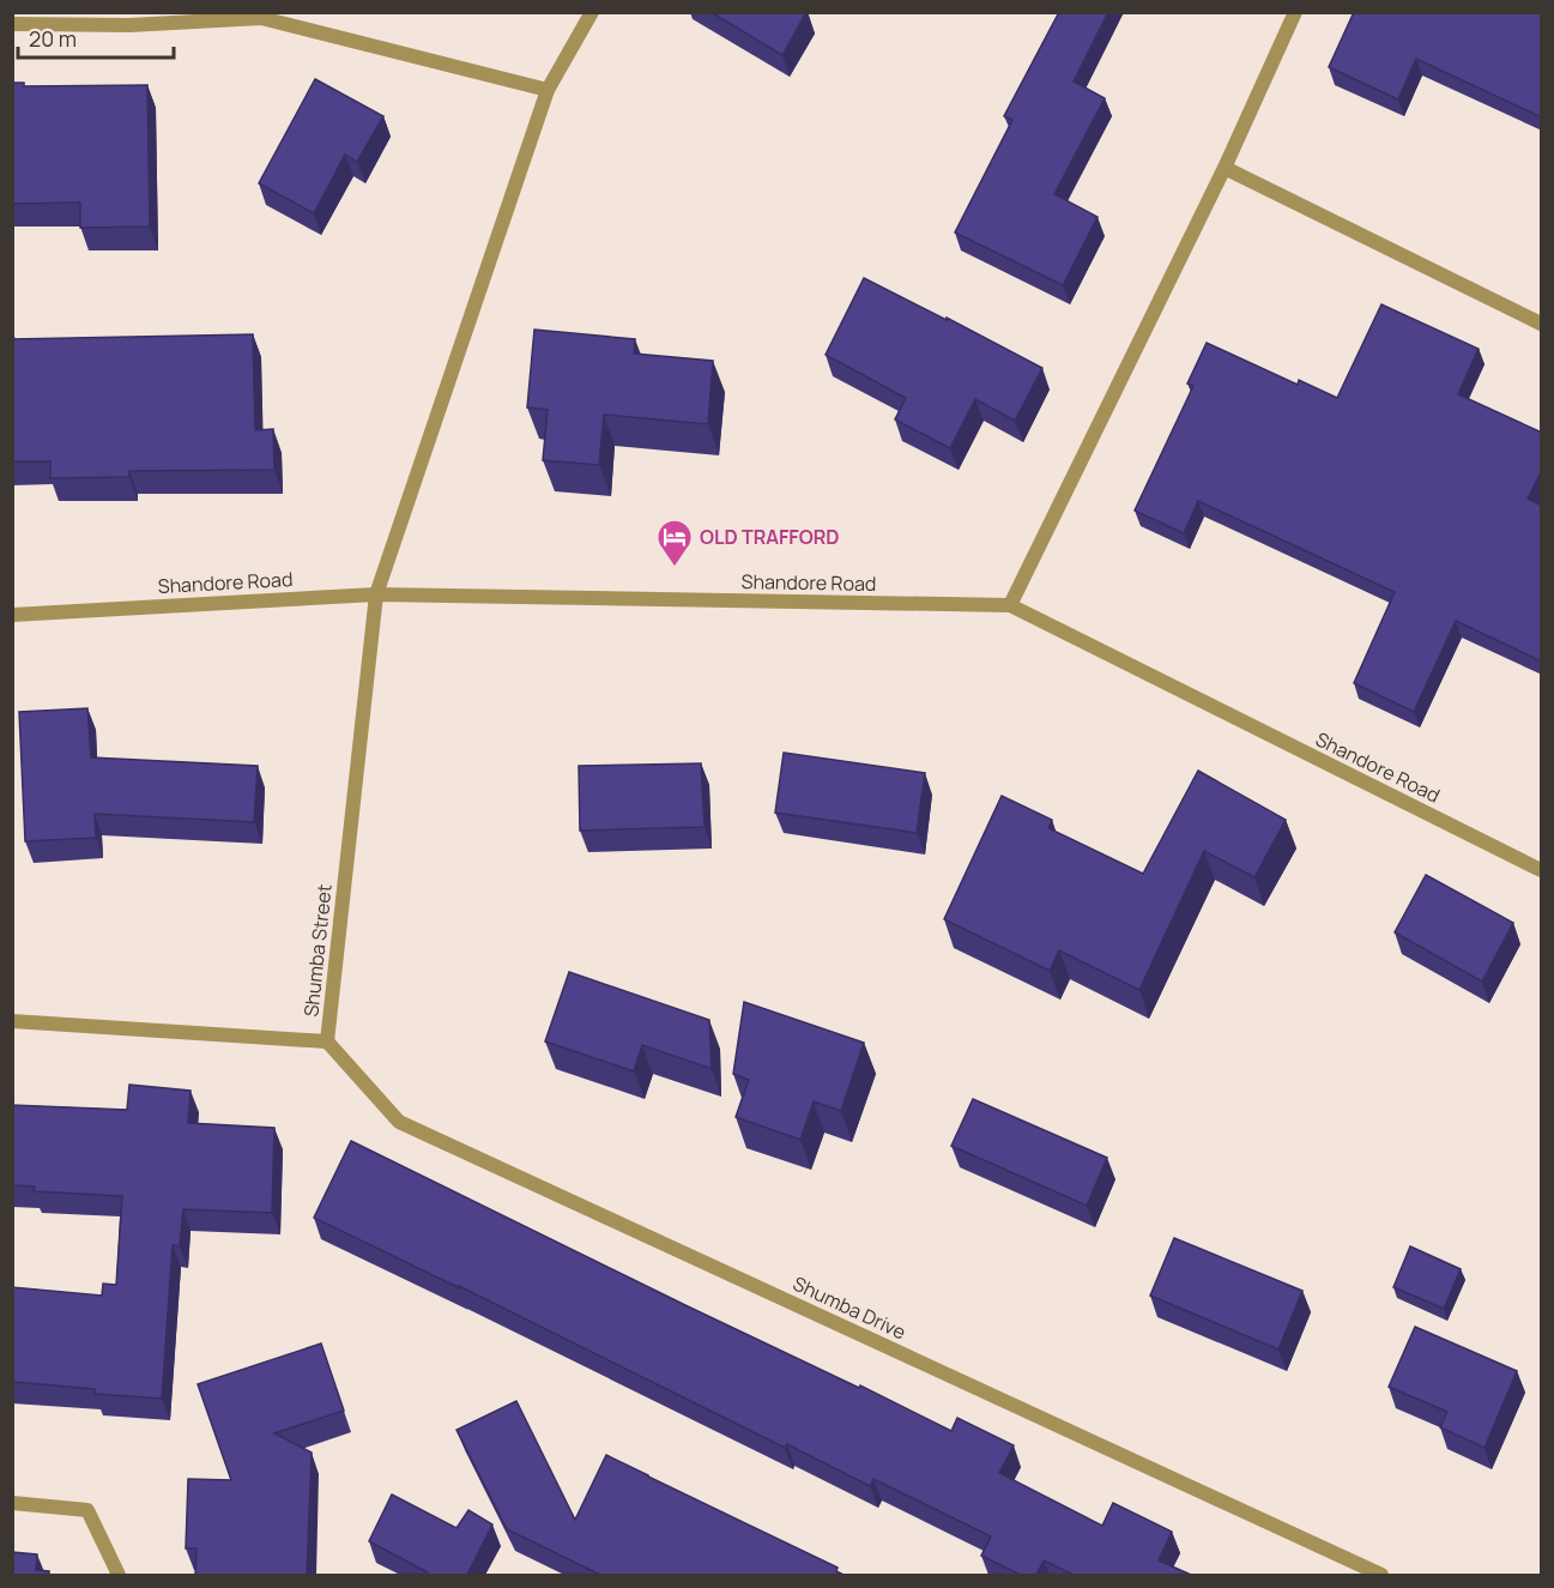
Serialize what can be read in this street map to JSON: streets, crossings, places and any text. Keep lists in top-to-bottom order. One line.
{"streets":{"street":["Shandore Road","Shumba Street","Shumba Drive"]},"crossings":[["Shandore Road","Shumba Street"],["Shumba Street","Shumba Drive"]],"places":{"hotel":["OLD TRAFFORD"]},"scale_bar":"20 m"}
